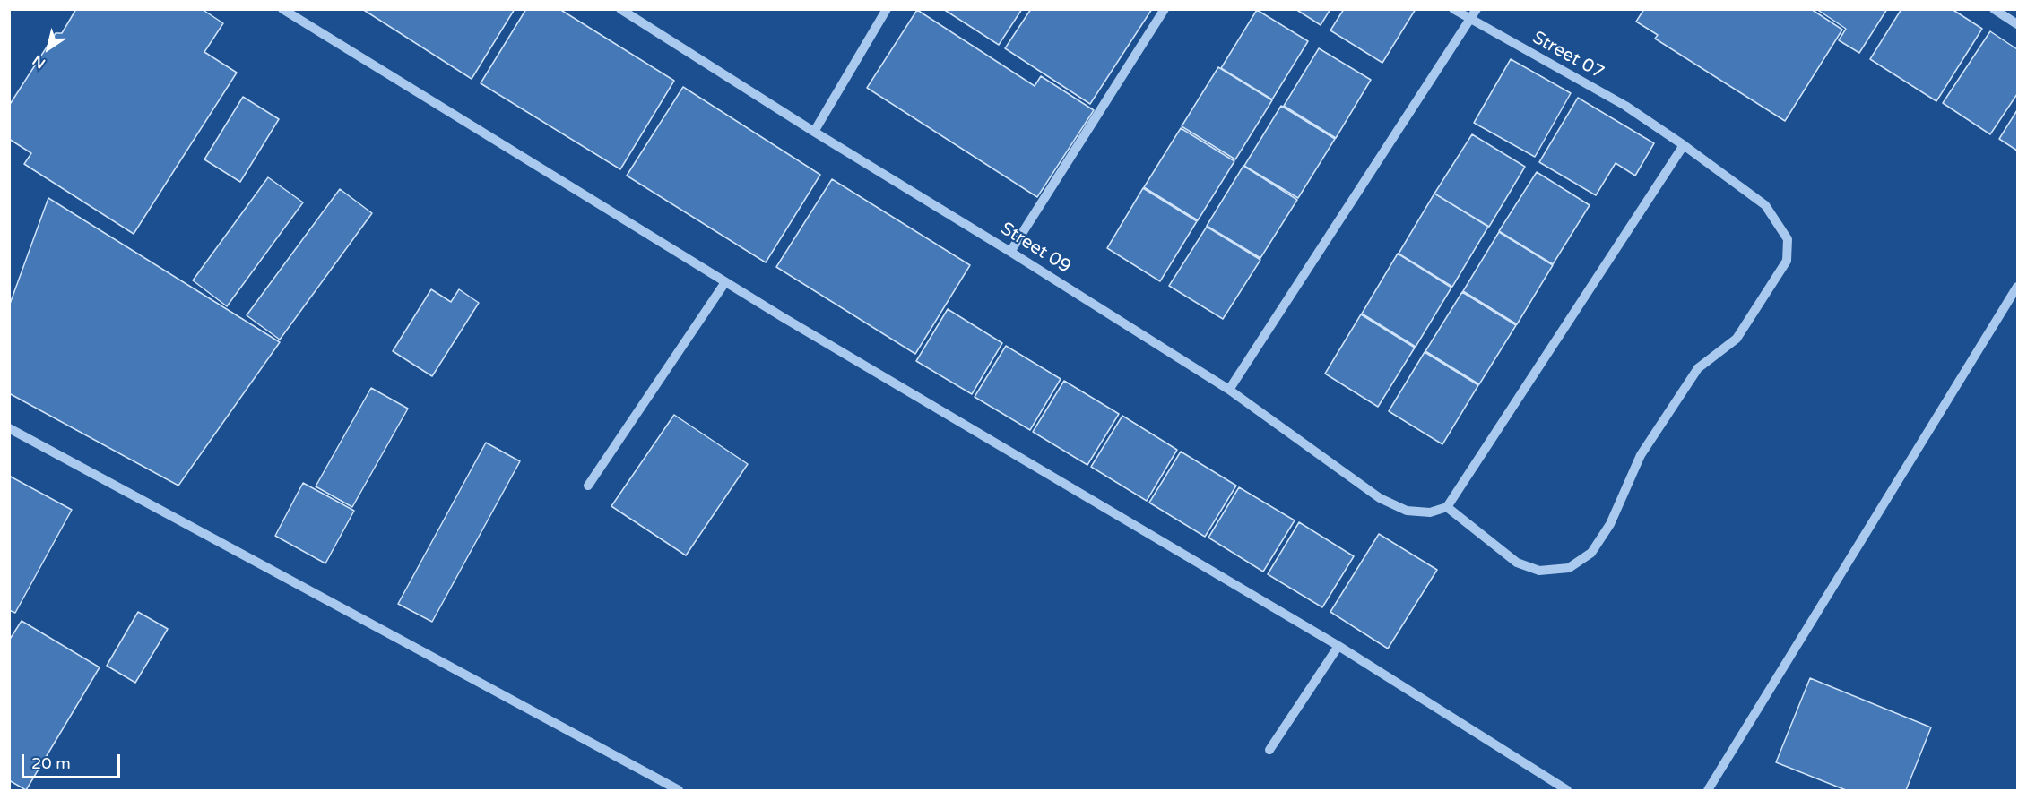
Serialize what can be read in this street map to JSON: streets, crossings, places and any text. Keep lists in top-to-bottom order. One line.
{"streets":{"street":["Street 07","Street 09"]},"crossings":[["Street 07","Street 09"]],"scale_bar":"20 m","north":"bottom left"}
